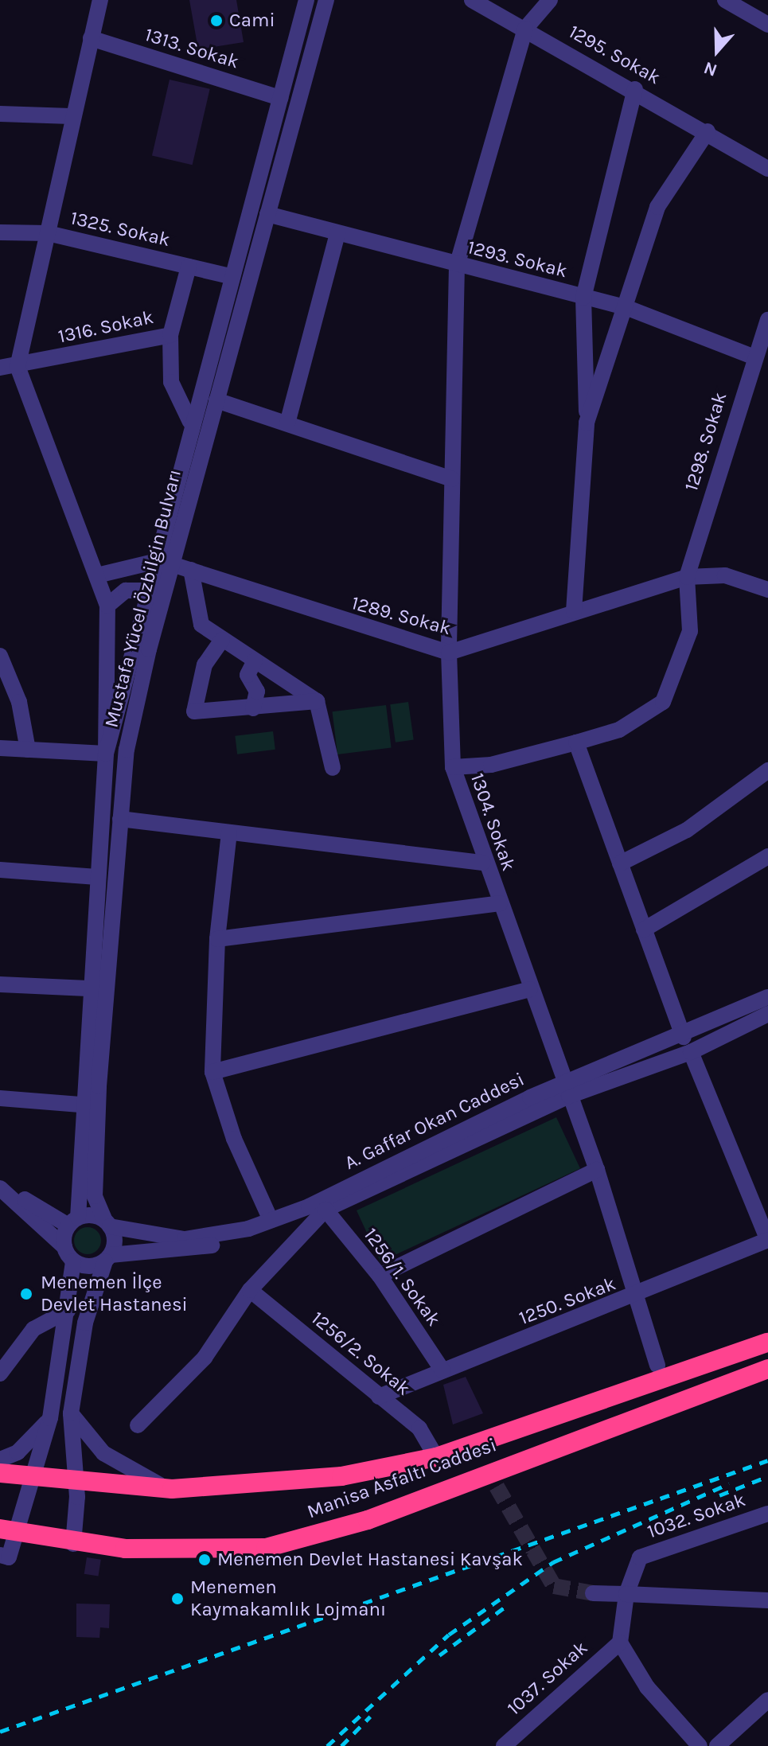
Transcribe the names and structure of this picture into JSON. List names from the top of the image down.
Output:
{
  "streets": {
    "highway": ["Manisa Asfaltı Caddesi"],
    "street": [
      "1313. Sokak",
      "1295. Sokak",
      "1325. Sokak",
      "1293. Sokak",
      "1316. Sokak",
      "1298. Sokak",
      "Mustafa Yücel Özbilgin Bulvarı",
      "1289. Sokak",
      "1304. Sokak",
      "A. Gaffar Okan Caddesi",
      "1256/1. Sokak",
      "1250. Sokak",
      "1256/2. Sokak",
      "1032. Sokak",
      "1037. Sokak"
    ]
  },
  "crossings": [
    ["1313. Sokak", "Mustafa Yücel Özbilgin Bulvarı"],
    ["1295. Sokak", "1304. Sokak"],
    ["1325. Sokak", "1316. Sokak"],
    ["1325. Sokak", "Mustafa Yücel Özbilgin Bulvarı"],
    ["1293. Sokak", "1298. Sokak"],
    ["1293. Sokak", "Mustafa Yücel Özbilgin Bulvarı"],
    ["1293. Sokak", "1304. Sokak"],
    ["1298. Sokak", "1289. Sokak"],
    ["Mustafa Yücel Özbilgin Bulvarı", "1289. Sokak"],
    ["Mustafa Yücel Özbilgin Bulvarı", "A. Gaffar Okan Caddesi"],
    ["1289. Sokak", "1304. Sokak"],
    ["1304. Sokak", "A. Gaffar Okan Caddesi"],
    ["1304. Sokak", "1250. Sokak"],
    ["A. Gaffar Okan Caddesi", "1256/1. Sokak"],
    ["1256/1. Sokak", "1250. Sokak"],
    ["1250. Sokak", "1256/2. Sokak"],
    ["1256/2. Sokak", "Manisa Asfaltı Caddesi"]
  ],
  "places": [
    "Cami",
    "Menemen İlçe Devlet Hastanesi",
    "Menemen Devlet Hastanesi Kavşak",
    "Menemen Kaymakamlık Lojmanı"
  ],
  "north": "bottom"
}
